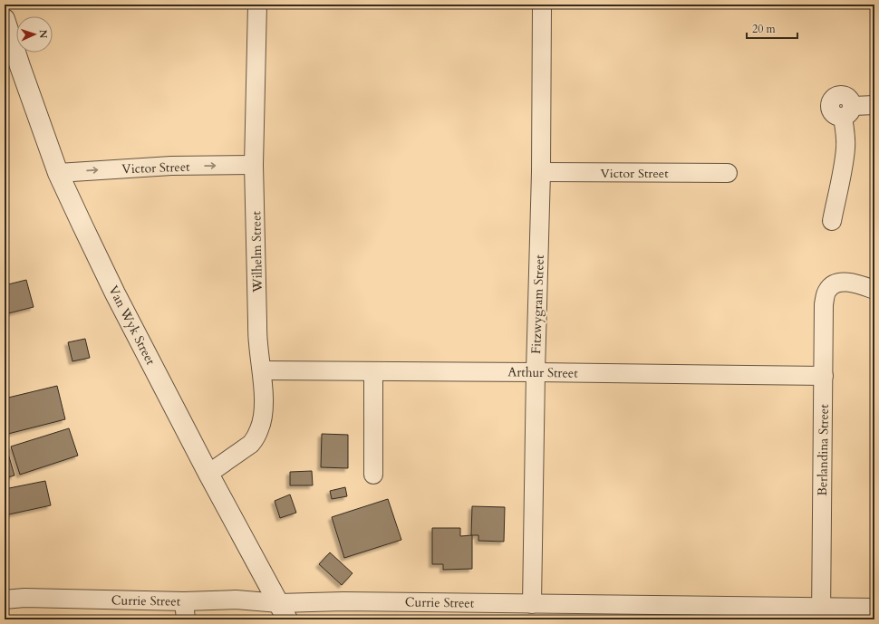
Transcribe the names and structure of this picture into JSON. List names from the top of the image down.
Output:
{
  "streets": {
    "street": [
      "Victor Street",
      "Wilhelm Street",
      "Fitzwygram Street",
      "Van Wyk Street",
      "Arthur Street",
      "Berlandina Street",
      "Currie Street"
    ]
  },
  "crossings": [
    ["Victor Street", "Wilhelm Street"],
    ["Victor Street", "Fitzwygram Street"],
    ["Victor Street", "Van Wyk Street"],
    ["Wilhelm Street", "Van Wyk Street"],
    ["Wilhelm Street", "Arthur Street"],
    ["Fitzwygram Street", "Arthur Street"],
    ["Fitzwygram Street", "Currie Street"],
    ["Van Wyk Street", "Currie Street"],
    ["Arthur Street", "Berlandina Street"],
    ["Berlandina Street", "Currie Street"]
  ],
  "one_way": ["Victor Street"],
  "scale_bar": "20 m",
  "north": "right"
}
